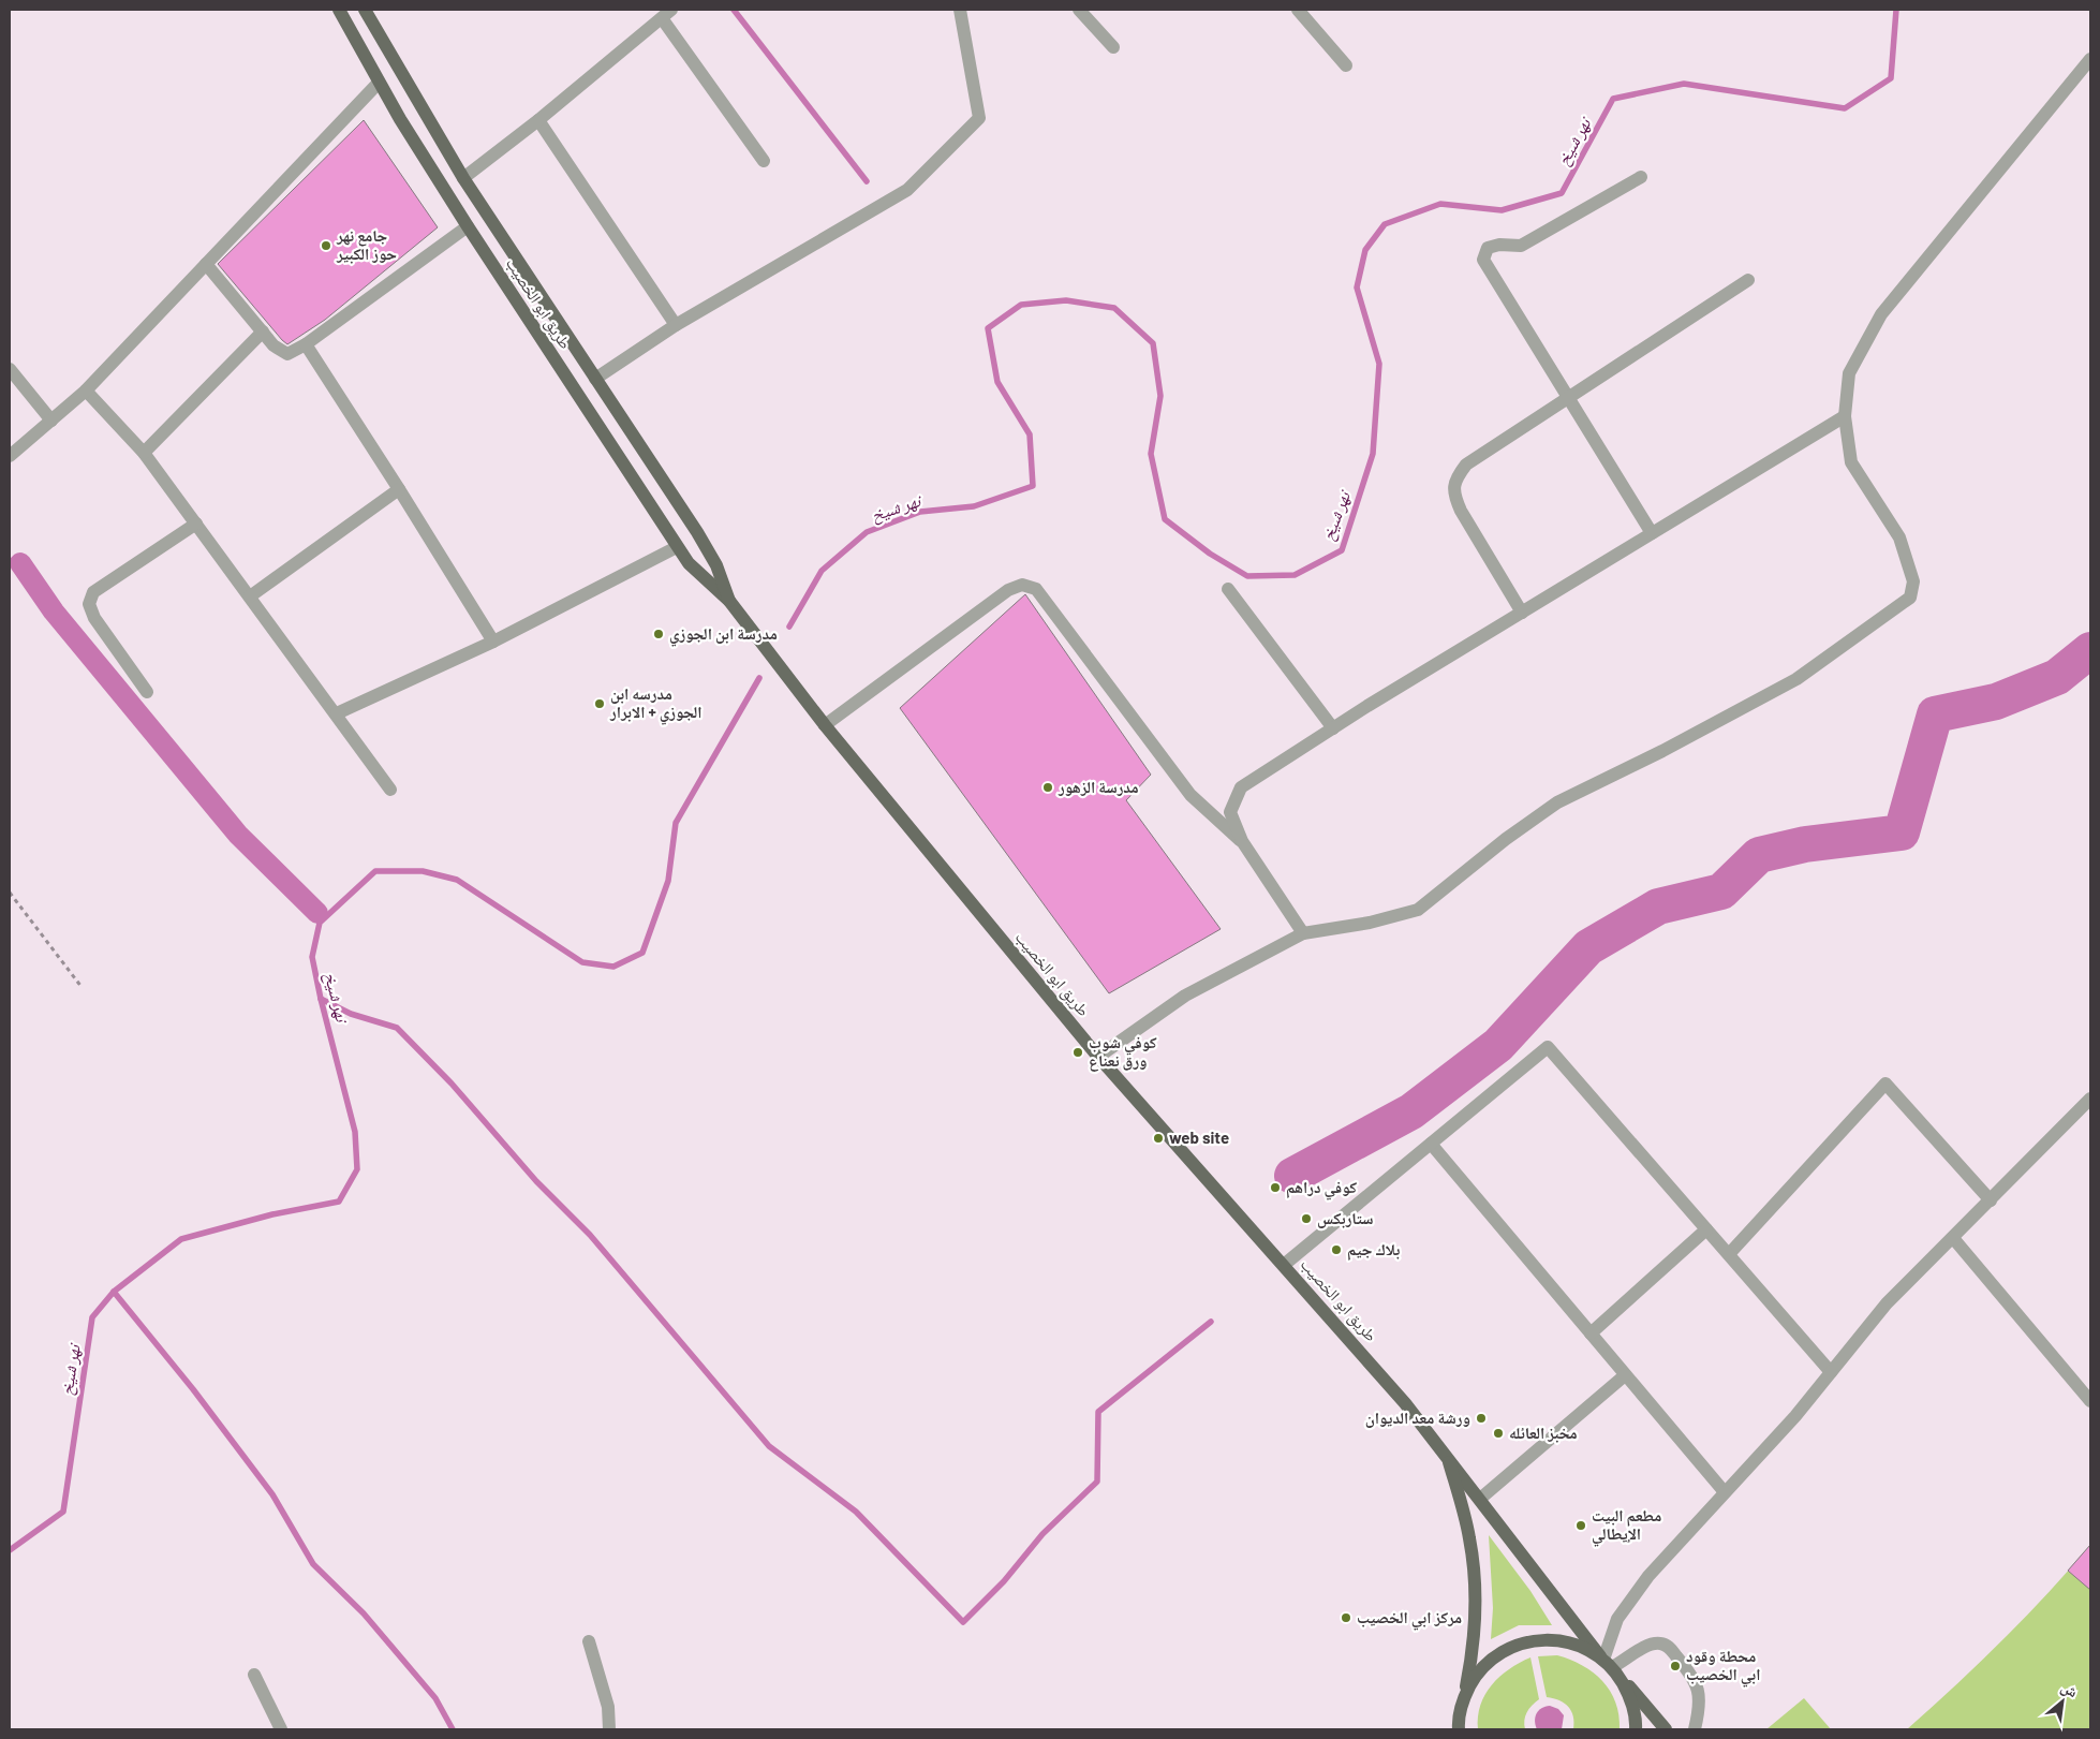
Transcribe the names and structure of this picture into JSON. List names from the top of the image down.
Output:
{
  "streets": {
    "main road": ["طريق ابو الخصيب"]
  },
  "water": ["نهر شيخ"],
  "places": [
    "جامع نهر حوز الكبير",
    "مدرسة ابن الجوزي",
    "مدرسه ابن الجوزي + الابرار",
    "مدرسة الزهور",
    "كوفي شوب ورق نعناع",
    "web site",
    "كوفي دراهم",
    "ستاربكس",
    "بلاك جيم",
    "ورشة معد الديوان",
    "مخبز العائله",
    "مطعم البيت الإيطالي",
    "مركز ابي الخصيب",
    "محطة وقود ابي الخصيب"
  ],
  "north": "top right"
}
